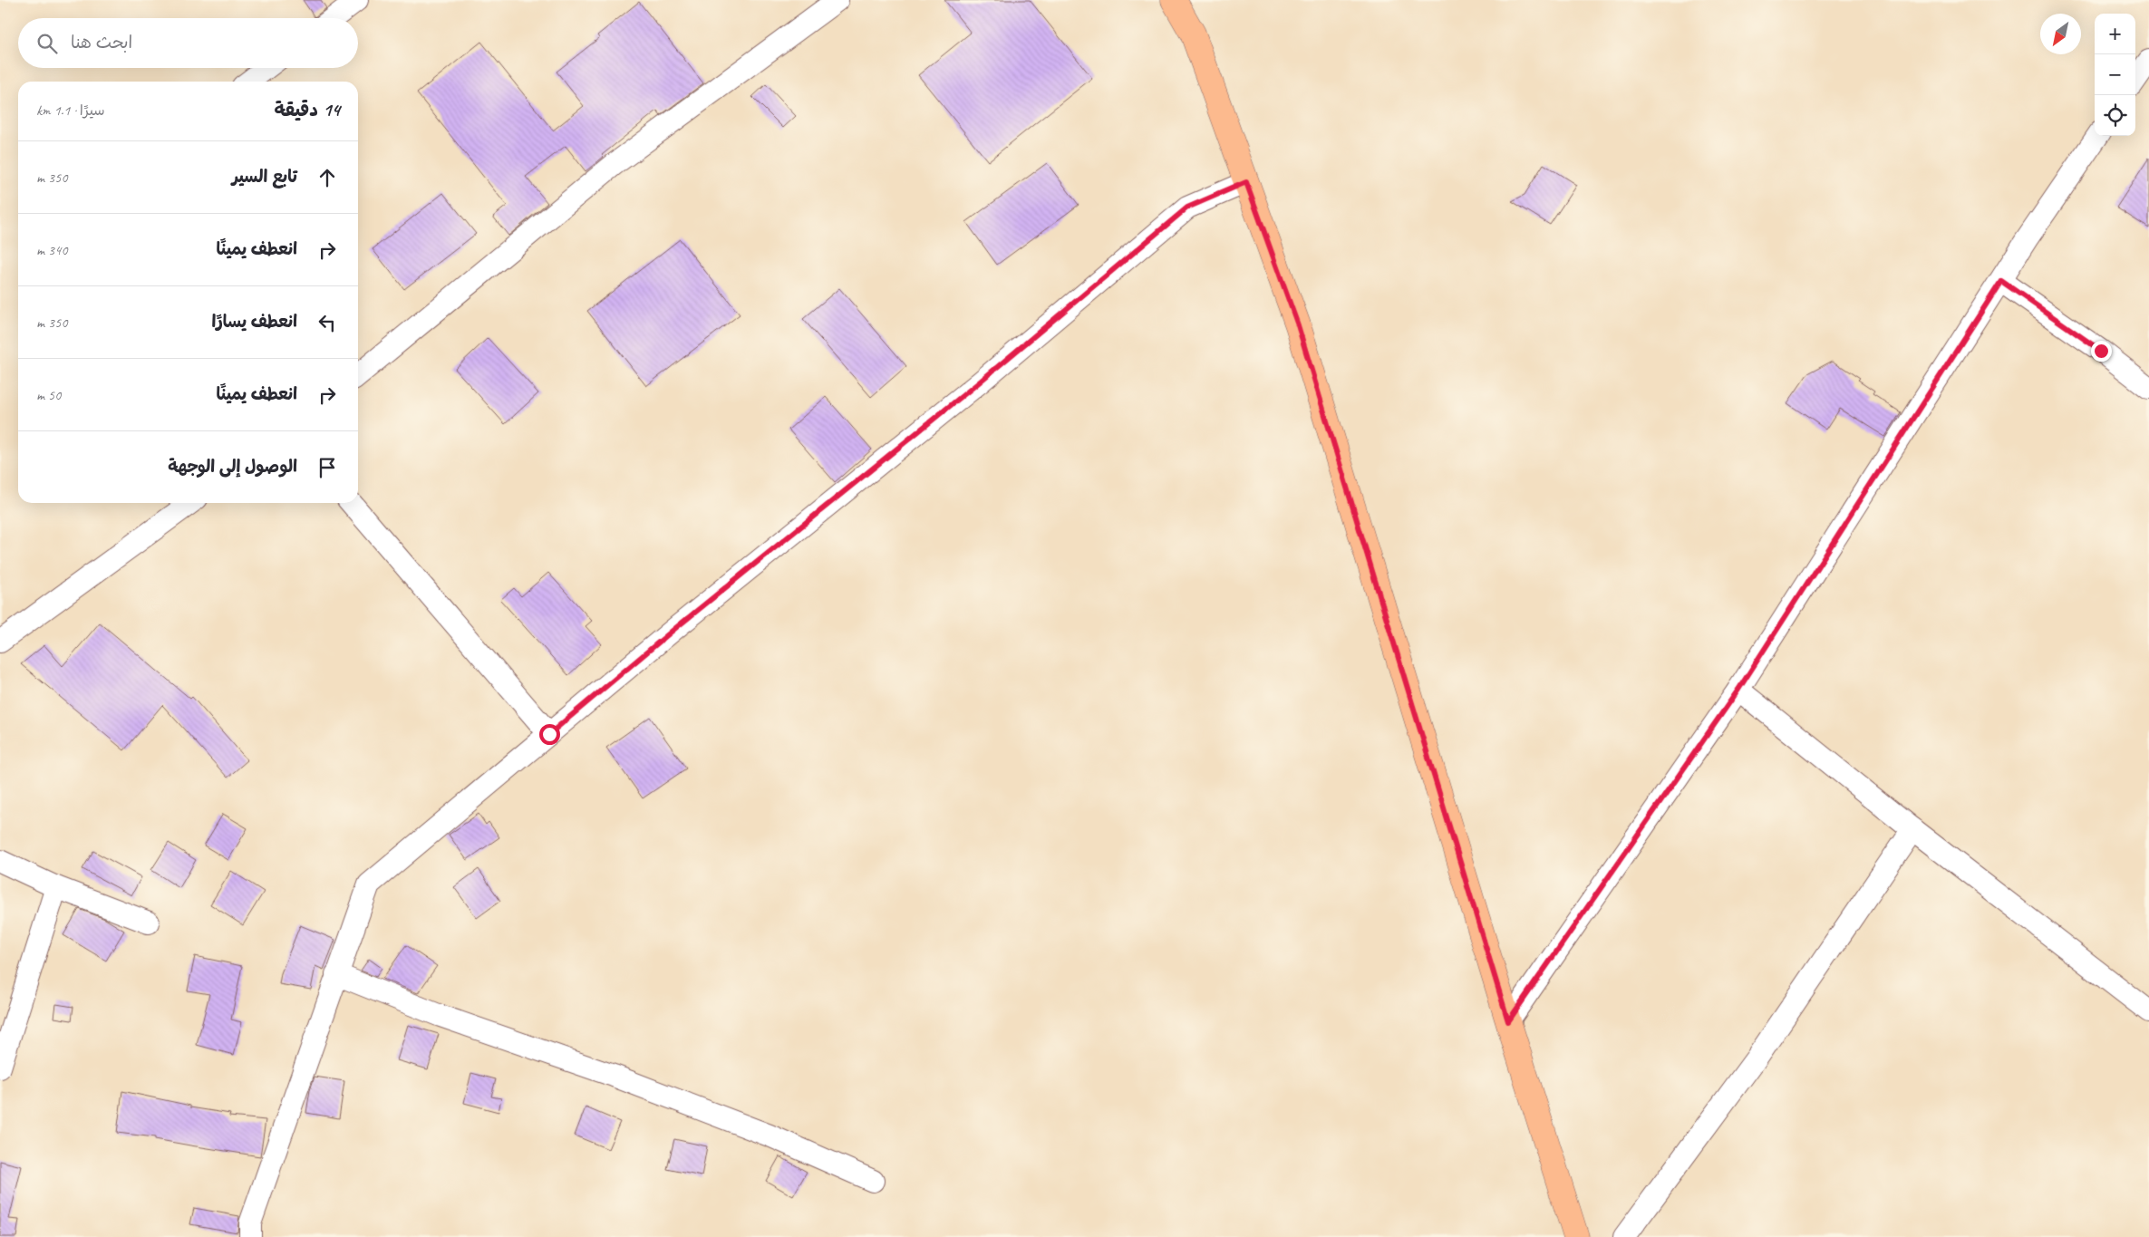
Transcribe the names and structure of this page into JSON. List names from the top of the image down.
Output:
{
  "north": "bottom left",
  "page": {
    "map_buttons": ["+", "−"],
    "search": "ابحث هنا",
    "heading": ["14 دقيقة", "سيرًا · 1.1 km"],
    "list": [
      ["تابع السير", "350 m"],
      ["انعطف يمينًا", "340 m"],
      ["انعطف يسارًا", "350 m"],
      ["انعطف يمينًا", "50 m"],
      "الوصول إلى الوجهة"
    ]
  }
}
